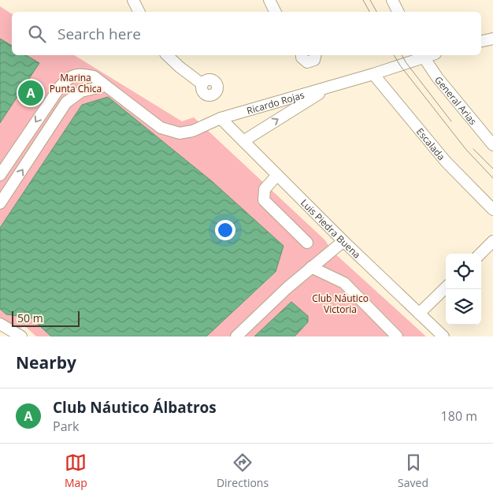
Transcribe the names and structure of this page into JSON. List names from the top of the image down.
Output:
{
  "streets": {
    "street": [
      "General Arias",
      "Ricardo Rojas",
      "Escalada",
      "Luis Piedra Buena"
    ]
  },
  "crossings": [
    ["Ricardo Rojas", "Escalada"],
    ["Ricardo Rojas", "Luis Piedra Buena"]
  ],
  "parks": ["Marina Punta Chica", "Club Náutico Victoria"],
  "scale_bar": "50 m",
  "page": {
    "search": "Search here",
    "pins": "A",
    "scale": "50 m",
    "heading": "Nearby",
    "list": [
      {
        "mark": "A",
        "name": "Club Náutico Álbatros",
        "note": "Park",
        "value": "180 m"
      }
    ],
    "nav": ["Map", "Directions", "Saved"]
  }
}
